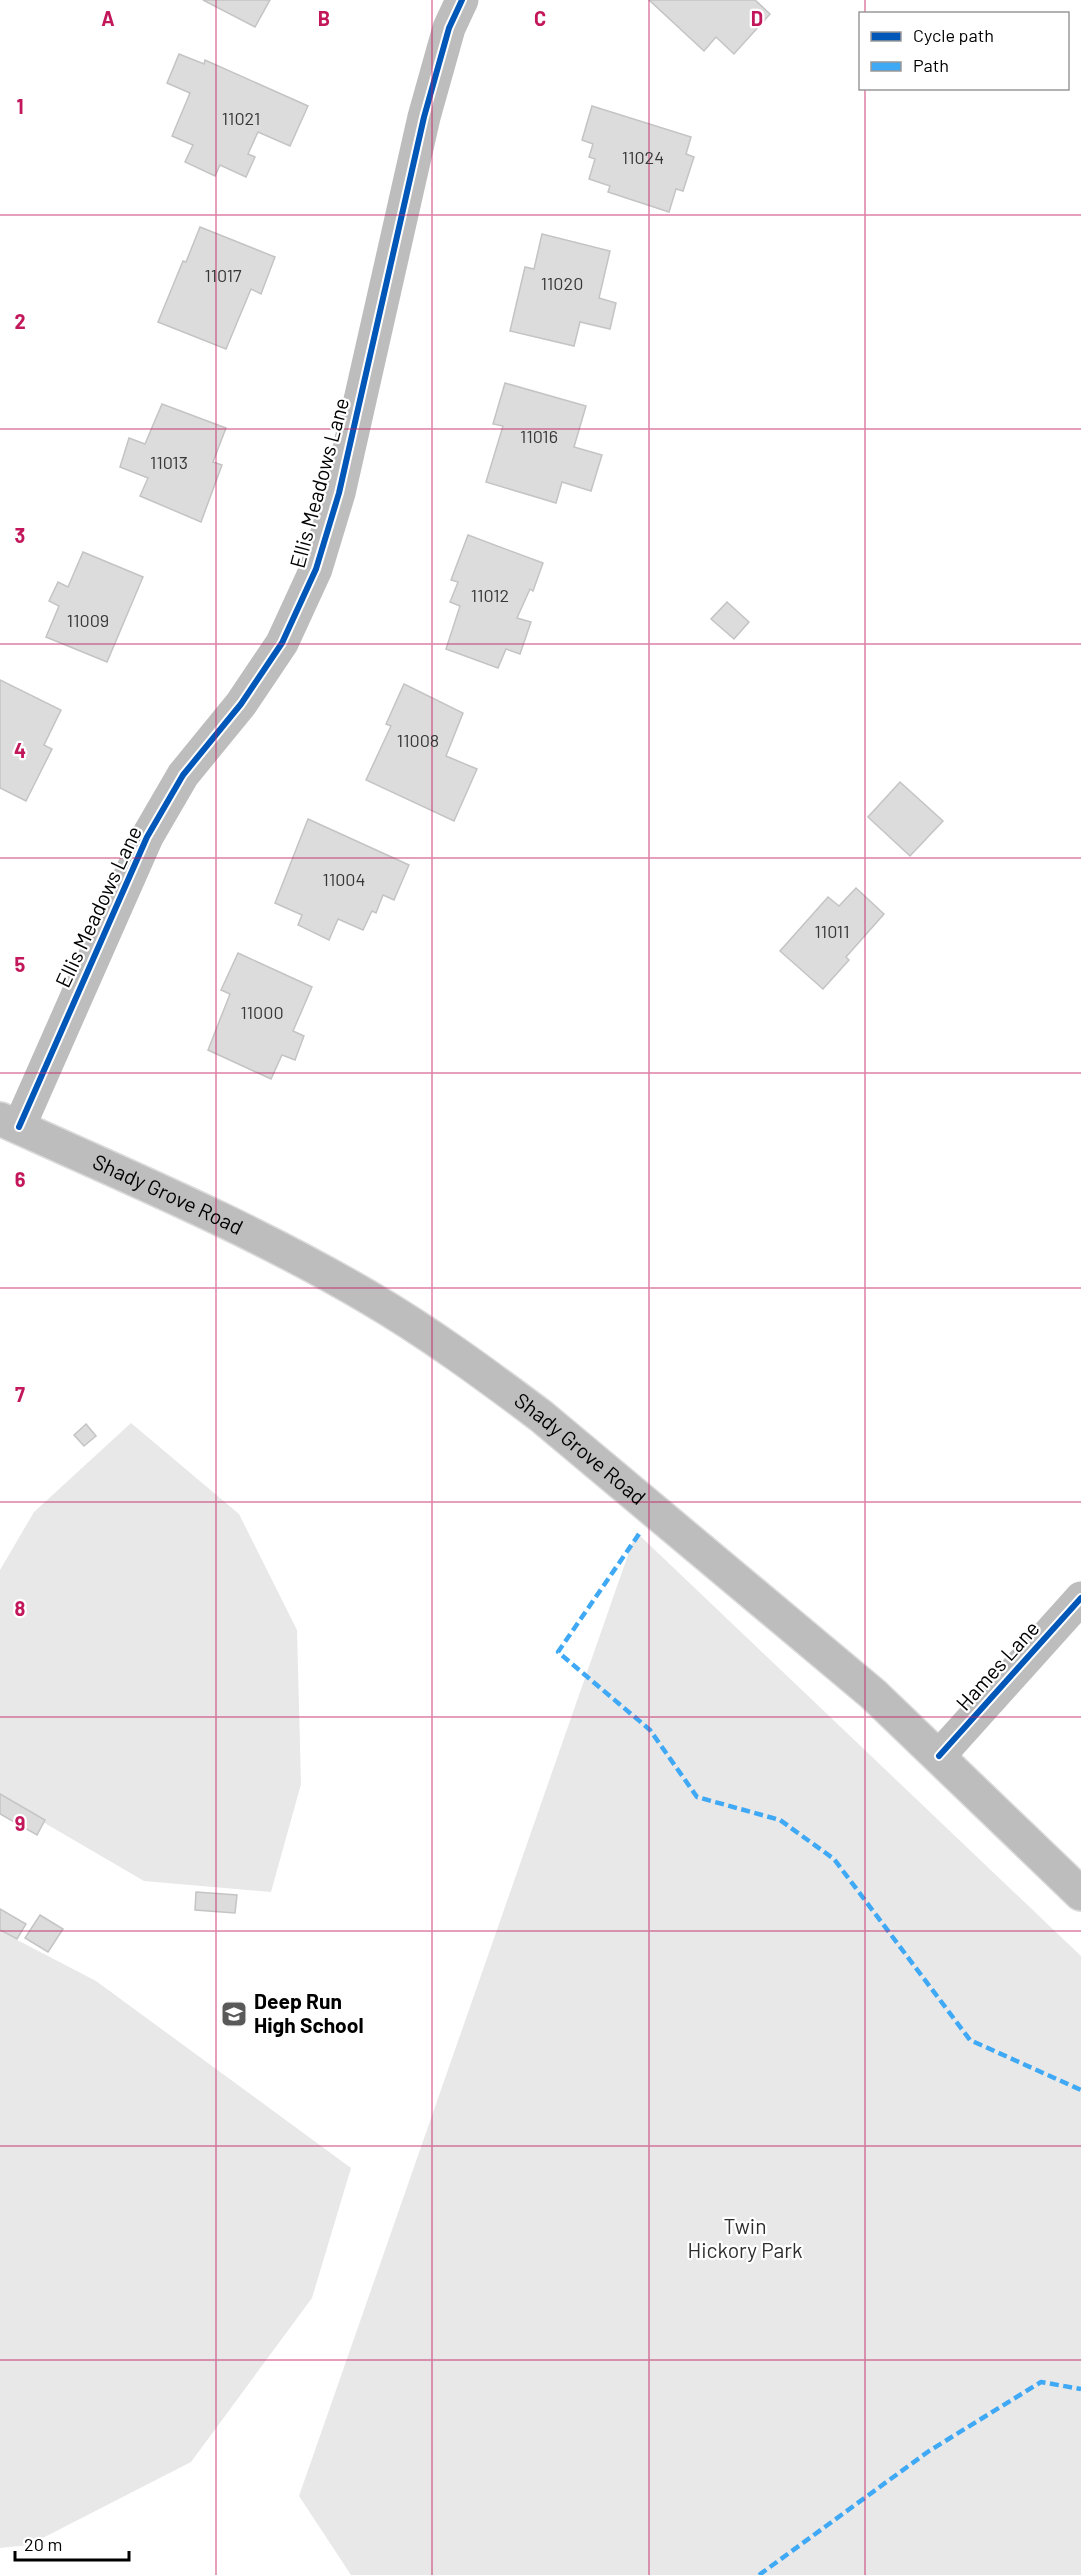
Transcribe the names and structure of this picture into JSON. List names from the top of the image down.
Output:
{
  "streets": {
    "street": ["Ellis Meadows Lane", "Shady Grove Road", "Hames Lane"]
  },
  "crossings": [
    ["Ellis Meadows Lane", "Shady Grove Road"],
    ["Shady Grove Road", "Hames Lane"]
  ],
  "parks": ["Twin Hickory Park"],
  "places": {
    "school or university": ["Deep Run High School"]
  },
  "house_numbers": [
    "11021",
    "11024",
    "11017",
    "11020",
    "11016",
    "11013",
    "11012",
    "11009",
    "11008",
    "11004",
    "11011",
    "11000"
  ],
  "legend": ["Cycle path", "Path"],
  "scale_bar": "20 m",
  "grid": {
    "columns": [
      "A",
      "B",
      "C",
      "D"
    ],
    "rows": [
      "1",
      "2",
      "3",
      "4",
      "5",
      "6",
      "7",
      "8",
      "9"
    ]
  }
}
